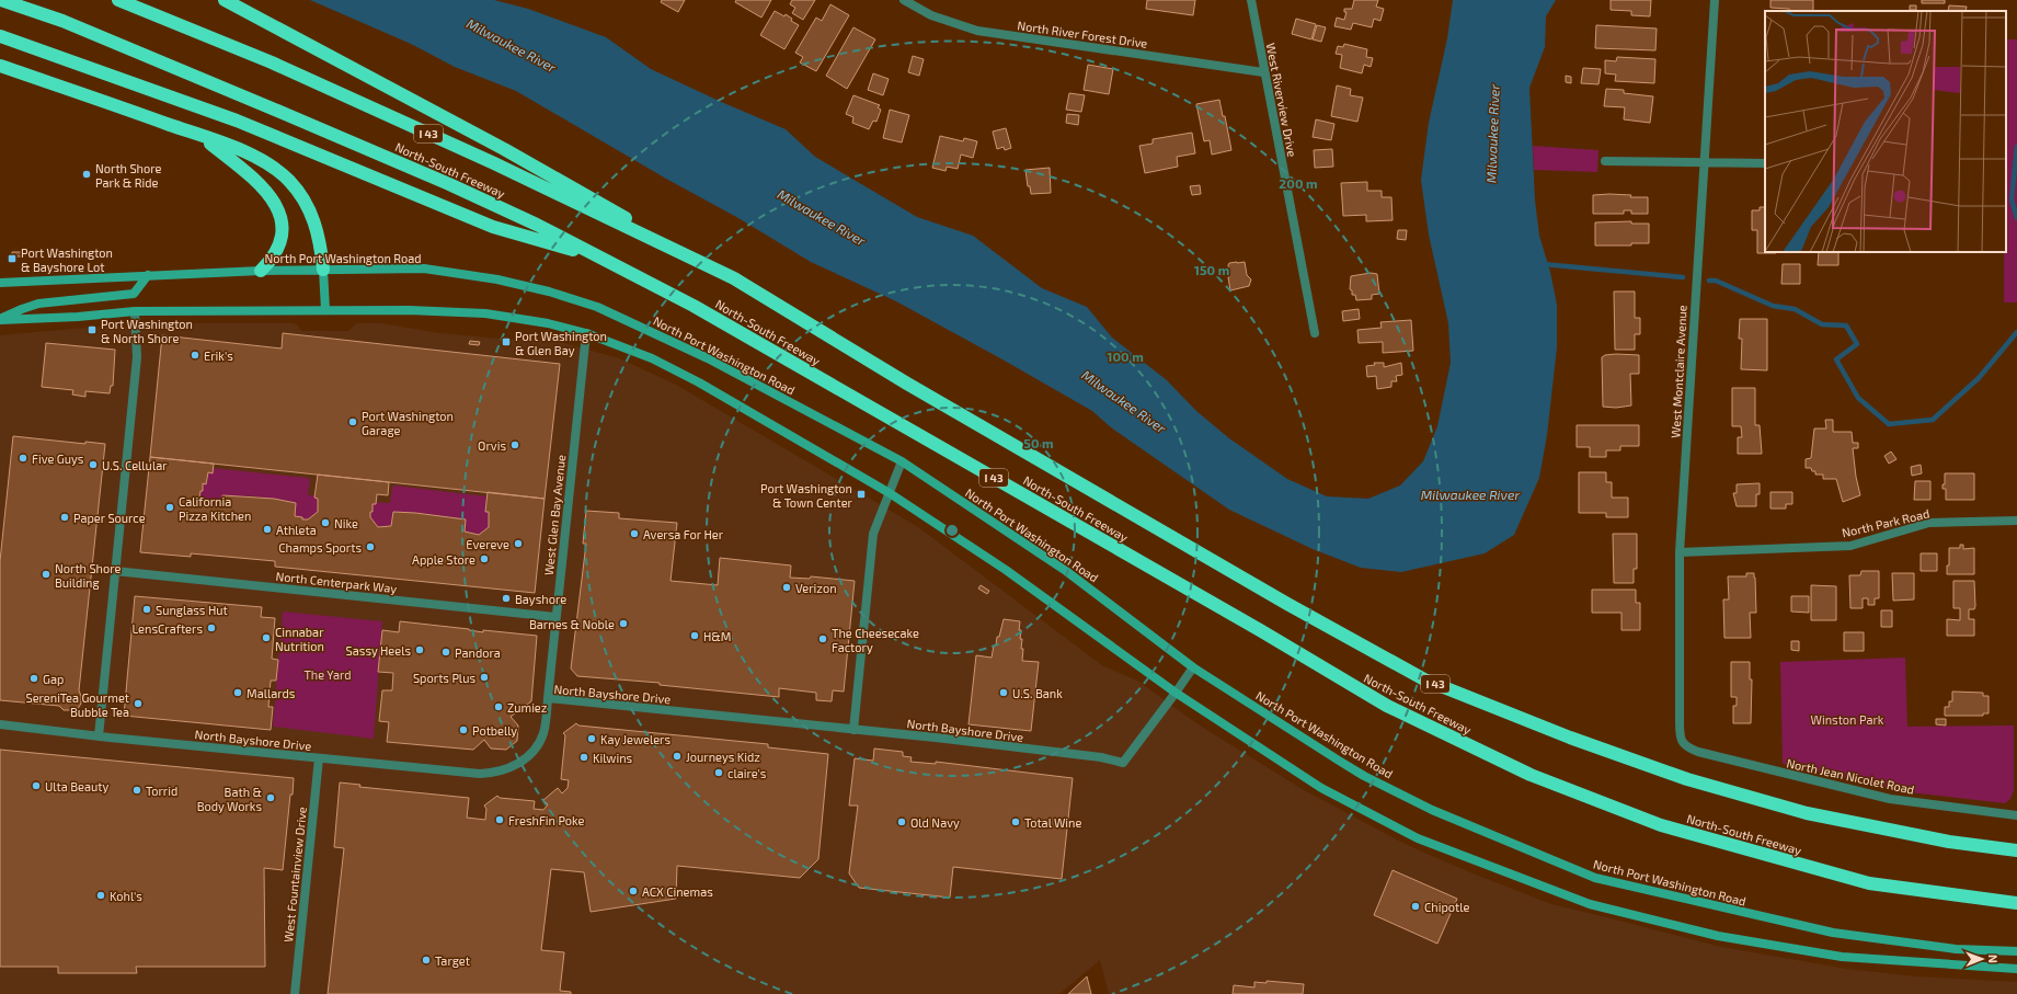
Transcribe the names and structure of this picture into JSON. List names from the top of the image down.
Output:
{
  "streets": {
    "highway": ["I 43", "North-South Freeway"],
    "main road": ["North Port Washington Road"],
    "street": [
      "North River Forest Drive",
      "West Riverview Drive",
      "West Montclaire Avenue",
      "West Glen Bay Avenue",
      "North Park Road",
      "North Centerpark Way",
      "North Bayshore Drive",
      "North Jean Nicolet Road",
      "West Fountainview Drive"
    ]
  },
  "crossings": [
    ["North River Forest Drive", "West Riverview Drive"],
    ["North Port Washington Road", "North Bayshore Drive"],
    ["West Montclaire Avenue", "North Park Road"],
    ["West Montclaire Avenue", "North Jean Nicolet Road"],
    ["West Glen Bay Avenue", "North Centerpark Way"],
    ["West Glen Bay Avenue", "North Bayshore Drive"],
    ["North Bayshore Drive", "West Fountainview Drive"]
  ],
  "water": ["Milwaukee River"],
  "parks": ["The Yard", "Winston Park"],
  "places": {
    "other": [
      "North Shore Park & Ride",
      "Erik's",
      "Port Washington Garage",
      "Orvis",
      "Five Guys",
      "U.S. Cellular",
      "California Pizza Kitchen",
      "Paper Source",
      "Nike",
      "Athleta",
      "Aversa For Her",
      "Evereve",
      "Champs Sports",
      "Apple Store",
      "North Shore Building",
      "Verizon",
      "Bayshore",
      "Sunglass Hut",
      "Barnes & Noble",
      "LensCrafters",
      "H&M",
      "Cinnabar Nutrition",
      "The Cheesecake Factory",
      "Sassy Heels",
      "Pandora",
      "Sports Plus",
      "Gap",
      "Mallards",
      "U.S. Bank",
      "SereniTea Gourmet Bubble Tea",
      "Zumiez",
      "Potbelly",
      "Kay Jewelers",
      "Journeys Kidz",
      "Kilwins",
      "claire's",
      "Ulta Beauty",
      "Torrid",
      "Bath & Body Works",
      "FreshFin Poke",
      "Old Navy",
      "Total Wine",
      "ACX Cinemas",
      "Kohl's",
      "Chipotle",
      "Target"
    ],
    "transit": [
      "Port Washington & Bayshore Lot",
      "Port Washington & North Shore",
      "Port Washington & Glen Bay",
      "Port Washington & Town Center"
    ]
  },
  "north": "right",
  "rings": [
    "200 m",
    "150 m",
    "100 m",
    "50 m"
  ]
}
